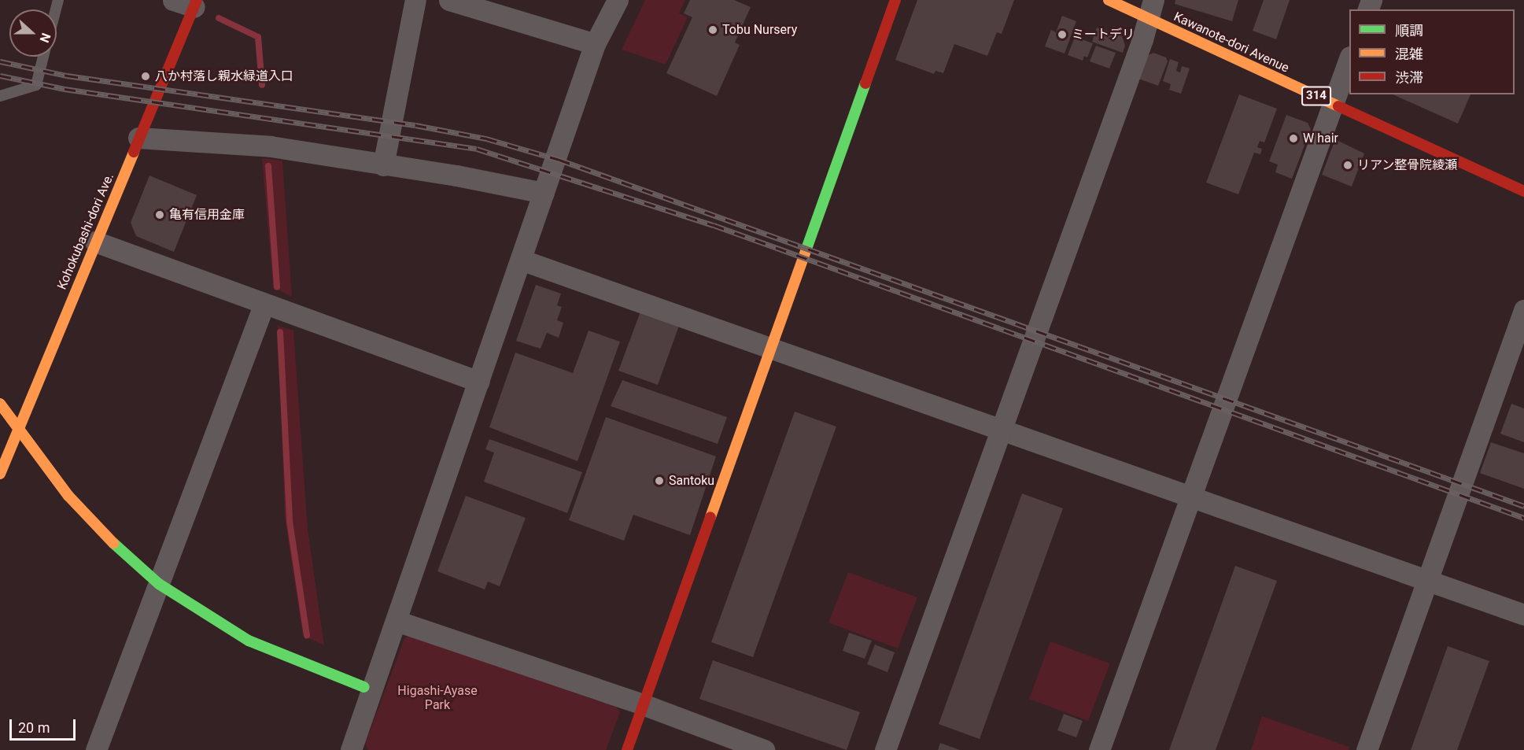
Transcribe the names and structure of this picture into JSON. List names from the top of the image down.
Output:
{
  "streets": {
    "street": ["Kawanote-dori Avenue", "314", "Kohokubashi-dori Ave."]
  },
  "parks": ["Higashi-Ayase Park"],
  "places": [
    "Tobu Nursery",
    "ミートデリ",
    "八か村落し親水緑道入口",
    "W hair",
    "リアン整骨院綾瀬",
    "亀有信用金庫",
    "Santoku"
  ],
  "legend": ["順調", "混雑", "渋滞"],
  "scale_bar": "20 m",
  "north": "right"
}
